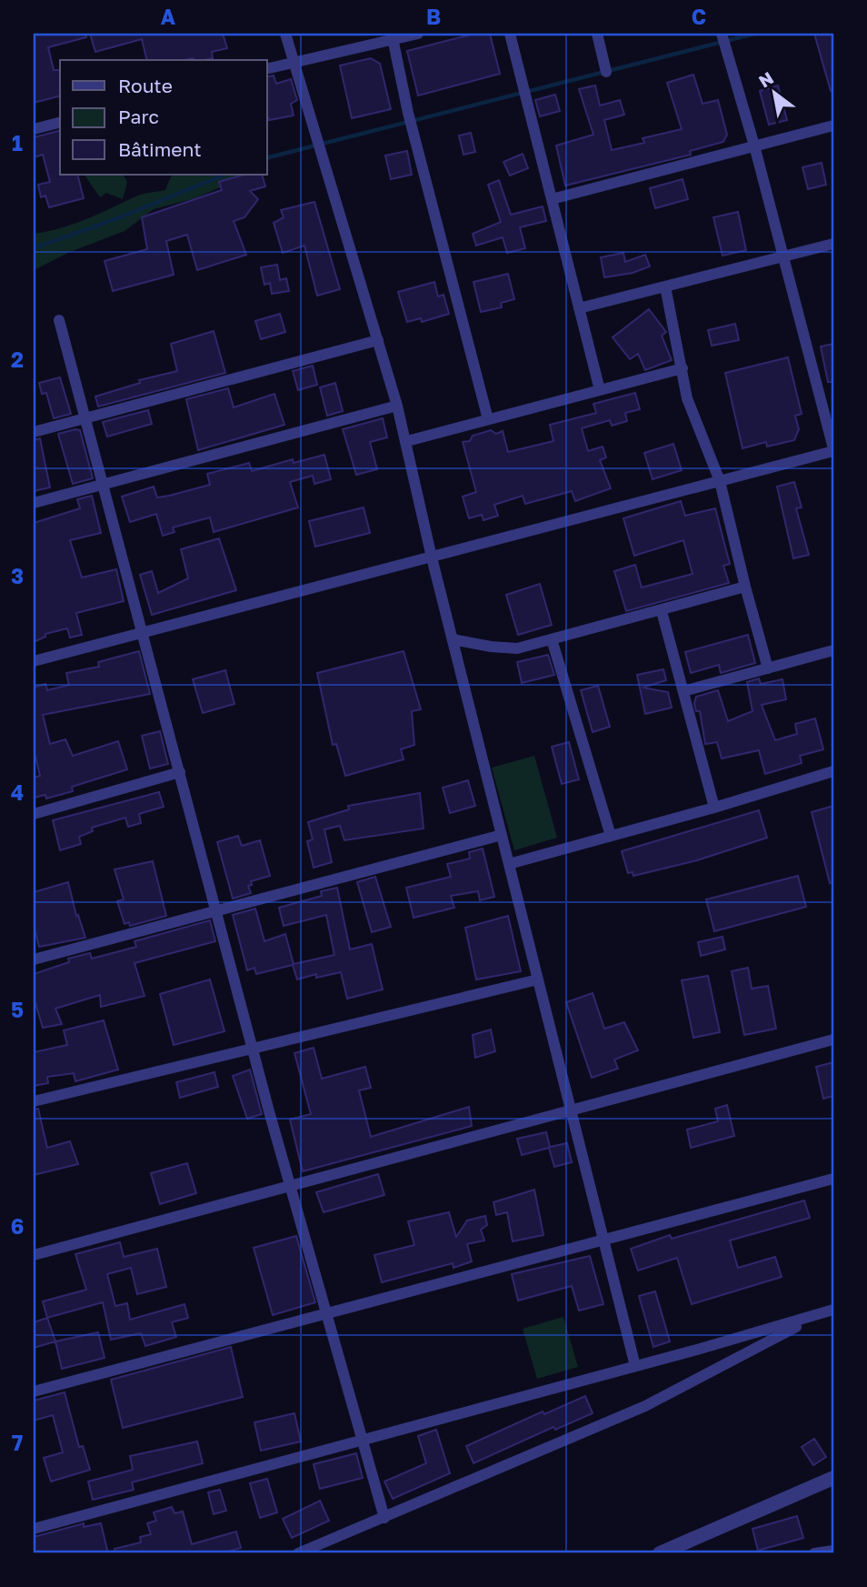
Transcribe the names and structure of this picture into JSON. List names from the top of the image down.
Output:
{
  "legend": ["Route", "Parc", "Bâtiment"],
  "north": "top left",
  "grid": {
    "columns": ["A", "B", "C"],
    "rows": [
      "1",
      "2",
      "3",
      "4",
      "5",
      "6",
      "7"
    ]
  }
}
